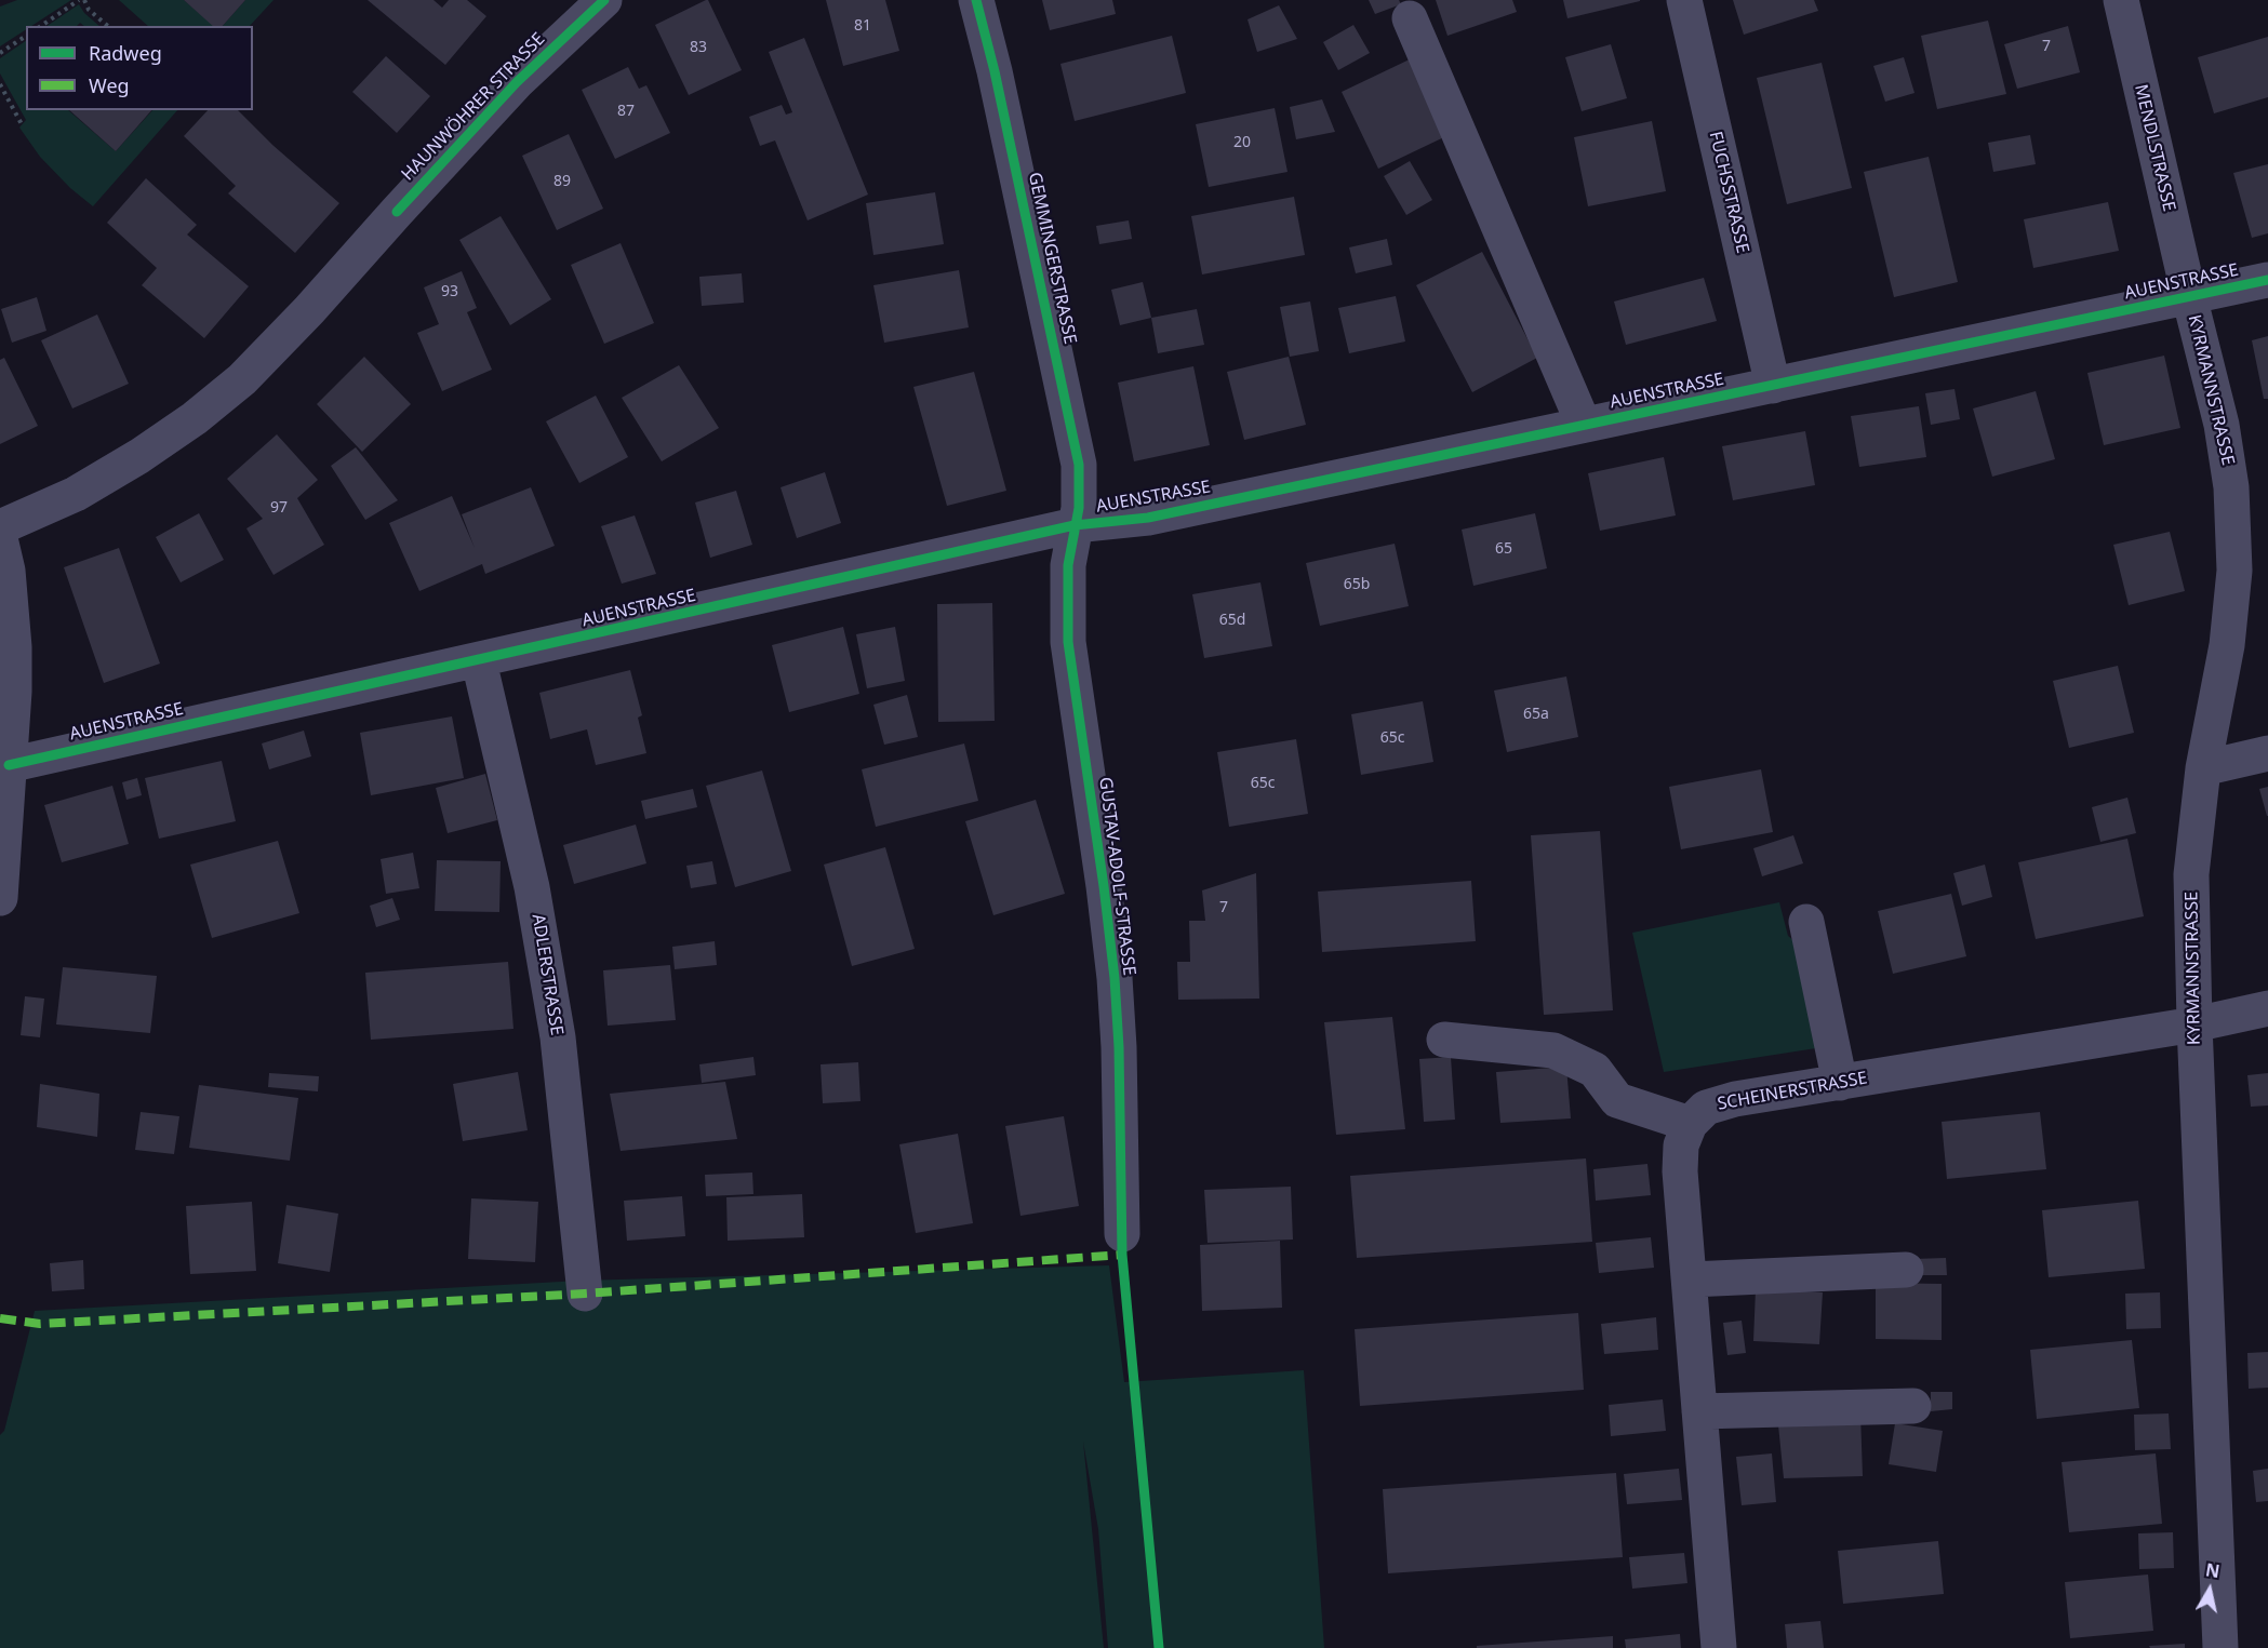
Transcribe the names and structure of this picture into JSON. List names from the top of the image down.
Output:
{
  "streets": {
    "street": [
      "HAUNWÖHRER STRASSE",
      "MENDLSTRASSE",
      "FUCHSSTRASSE",
      "GEMMINGERSTRASSE",
      "AUENSTRASSE",
      "KYRMANNSTRASSE",
      "GUSTAV-ADOLF-STRASSE",
      "ADLERSTRASSE",
      "SCHEINERSTRASSE"
    ]
  },
  "crossings": [
    ["MENDLSTRASSE", "AUENSTRASSE"],
    ["MENDLSTRASSE", "KYRMANNSTRASSE"],
    ["FUCHSSTRASSE", "AUENSTRASSE"],
    ["GEMMINGERSTRASSE", "AUENSTRASSE"],
    ["GEMMINGERSTRASSE", "GUSTAV-ADOLF-STRASSE"],
    ["AUENSTRASSE", "KYRMANNSTRASSE"],
    ["AUENSTRASSE", "GUSTAV-ADOLF-STRASSE"],
    ["AUENSTRASSE", "ADLERSTRASSE"],
    ["KYRMANNSTRASSE", "SCHEINERSTRASSE"]
  ],
  "house_numbers": [
    "81",
    "7",
    "83",
    "87",
    "20",
    "89",
    "93",
    "97",
    "65",
    "65b",
    "65d",
    "65a",
    "65c",
    "65c",
    "7"
  ],
  "legend": ["Radweg", "Weg"],
  "north": "top"
}
